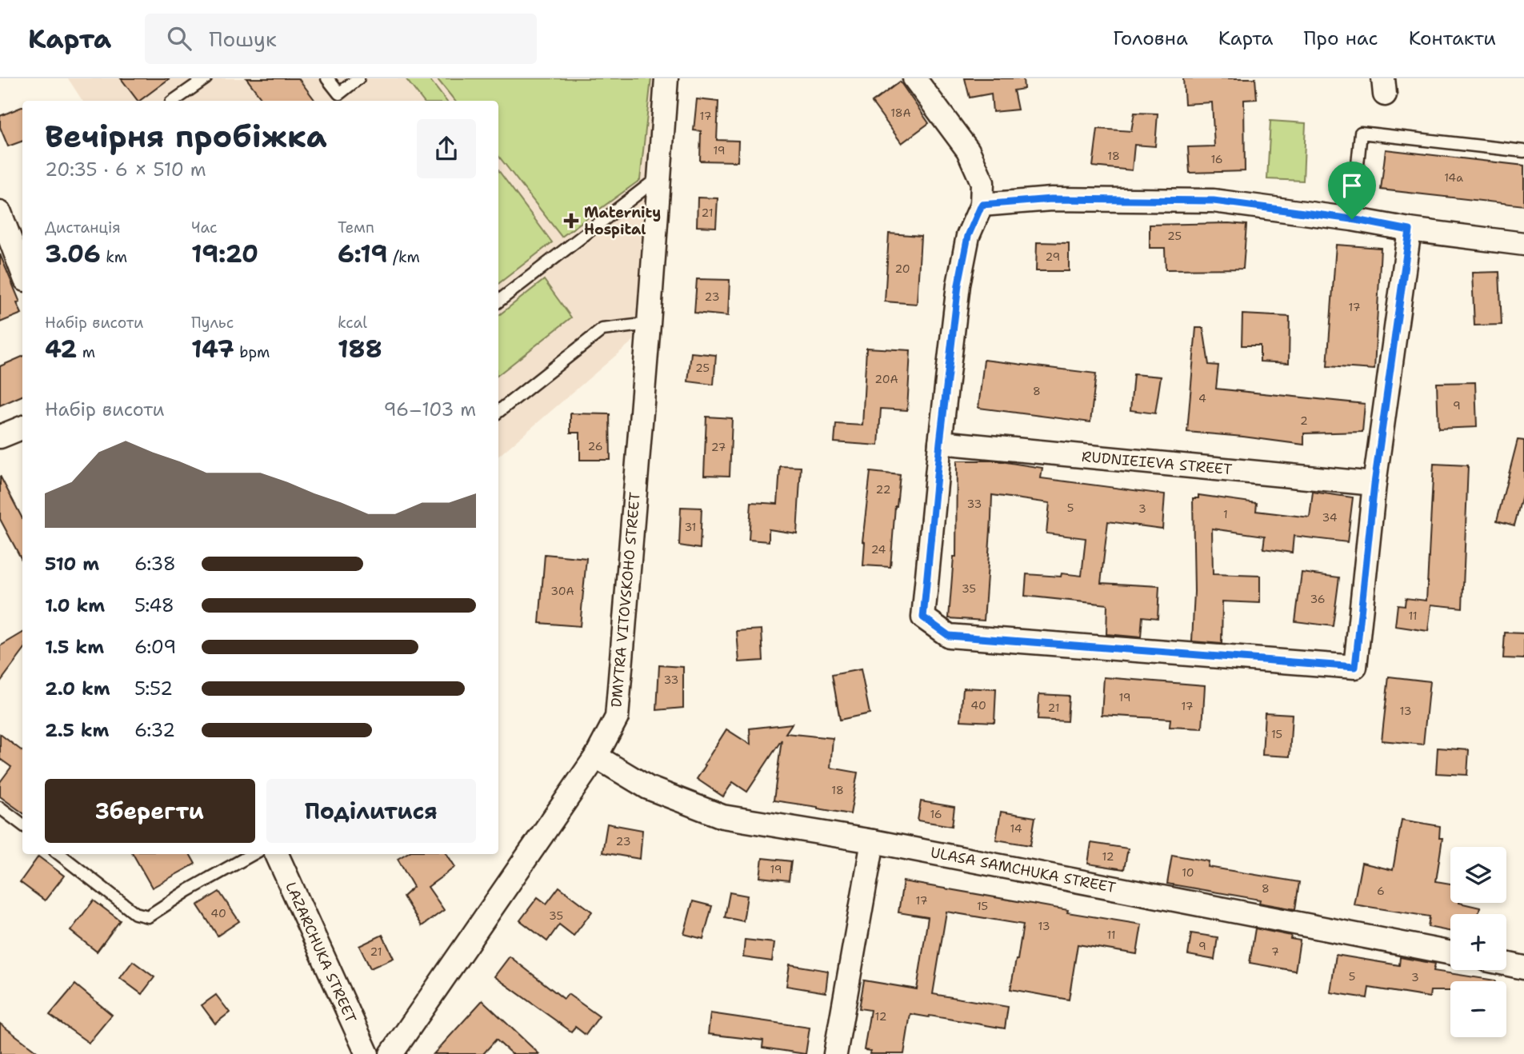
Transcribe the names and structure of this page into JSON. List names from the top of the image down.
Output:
{
  "streets": {
    "street": [
      "RUDNIEIEVA STREET",
      "DMYTRA VITOVSKOHO STREET",
      "ULASA SAMCHUKA STREET",
      "LAZARCHUKA STREET"
    ]
  },
  "crossings": [
    ["DMYTRA VITOVSKOHO STREET", "ULASA SAMCHUKA STREET"]
  ],
  "places": {
    "health": ["Maternity Hospital"]
  },
  "house_numbers": [
    "18А",
    "17",
    "19",
    "18",
    "16",
    "14а",
    "21",
    "25",
    "29",
    "20",
    "23",
    "17",
    "25",
    "20А",
    "8",
    "4",
    "9",
    "2",
    "26",
    "27",
    "22",
    "33",
    "5",
    "3",
    "1",
    "34",
    "31",
    "24",
    "35",
    "30А",
    "36",
    "11",
    "33",
    "19",
    "40",
    "17",
    "21",
    "13",
    "15",
    "18",
    "16",
    "14",
    "23",
    "12",
    "19",
    "10",
    "8",
    "6",
    "17",
    "15",
    "40",
    "35",
    "13",
    "11",
    "9",
    "21",
    "7",
    "5",
    "3",
    "12"
  ],
  "page": {
    "header": "Карта",
    "search": "Пошук",
    "nav": [
      "Головна",
      "Карта",
      "Про нас",
      "Контакти"
    ],
    "heading": ["Вечірня пробіжка", "20:35 · 6 × 510 m"],
    "stats": [
      ["Дистанція", "3.06 km"],
      ["Час", "19:20"],
      ["Темп", "6:19 /km"],
      ["Набір висоти", "42 m"],
      ["Пульс", "147 bpm"],
      ["kcal", "188"]
    ],
    "chart": ["Набір висоти", "96–103 m"],
    "list": [
      {
        "name": "510 m",
        "note": "6:38"
      },
      {
        "name": "1.0 km",
        "note": "5:48"
      },
      {
        "name": "1.5 km",
        "note": "6:09"
      },
      {
        "name": "2.0 km",
        "note": "5:52"
      },
      {
        "name": "2.5 km",
        "note": "6:32"
      }
    ],
    "buttons": ["Зберегти", "Поділитися"],
    "map_buttons": ["+", "−"]
  }
}
